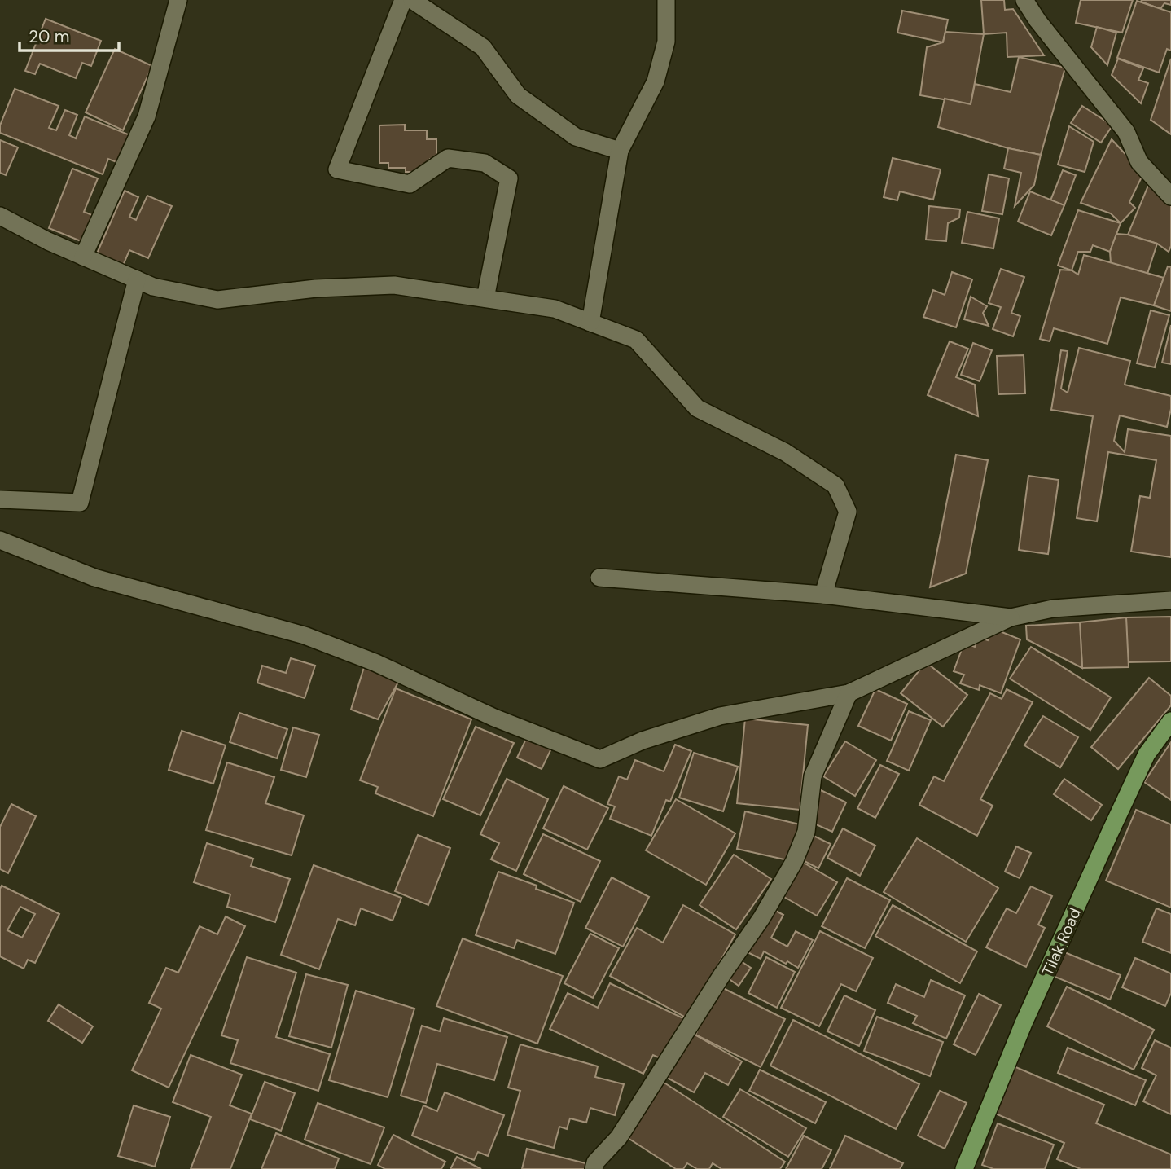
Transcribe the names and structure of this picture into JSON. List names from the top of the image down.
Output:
{
  "streets": {
    "main road": ["Tilak Road"]
  },
  "scale_bar": "20 m"
}
